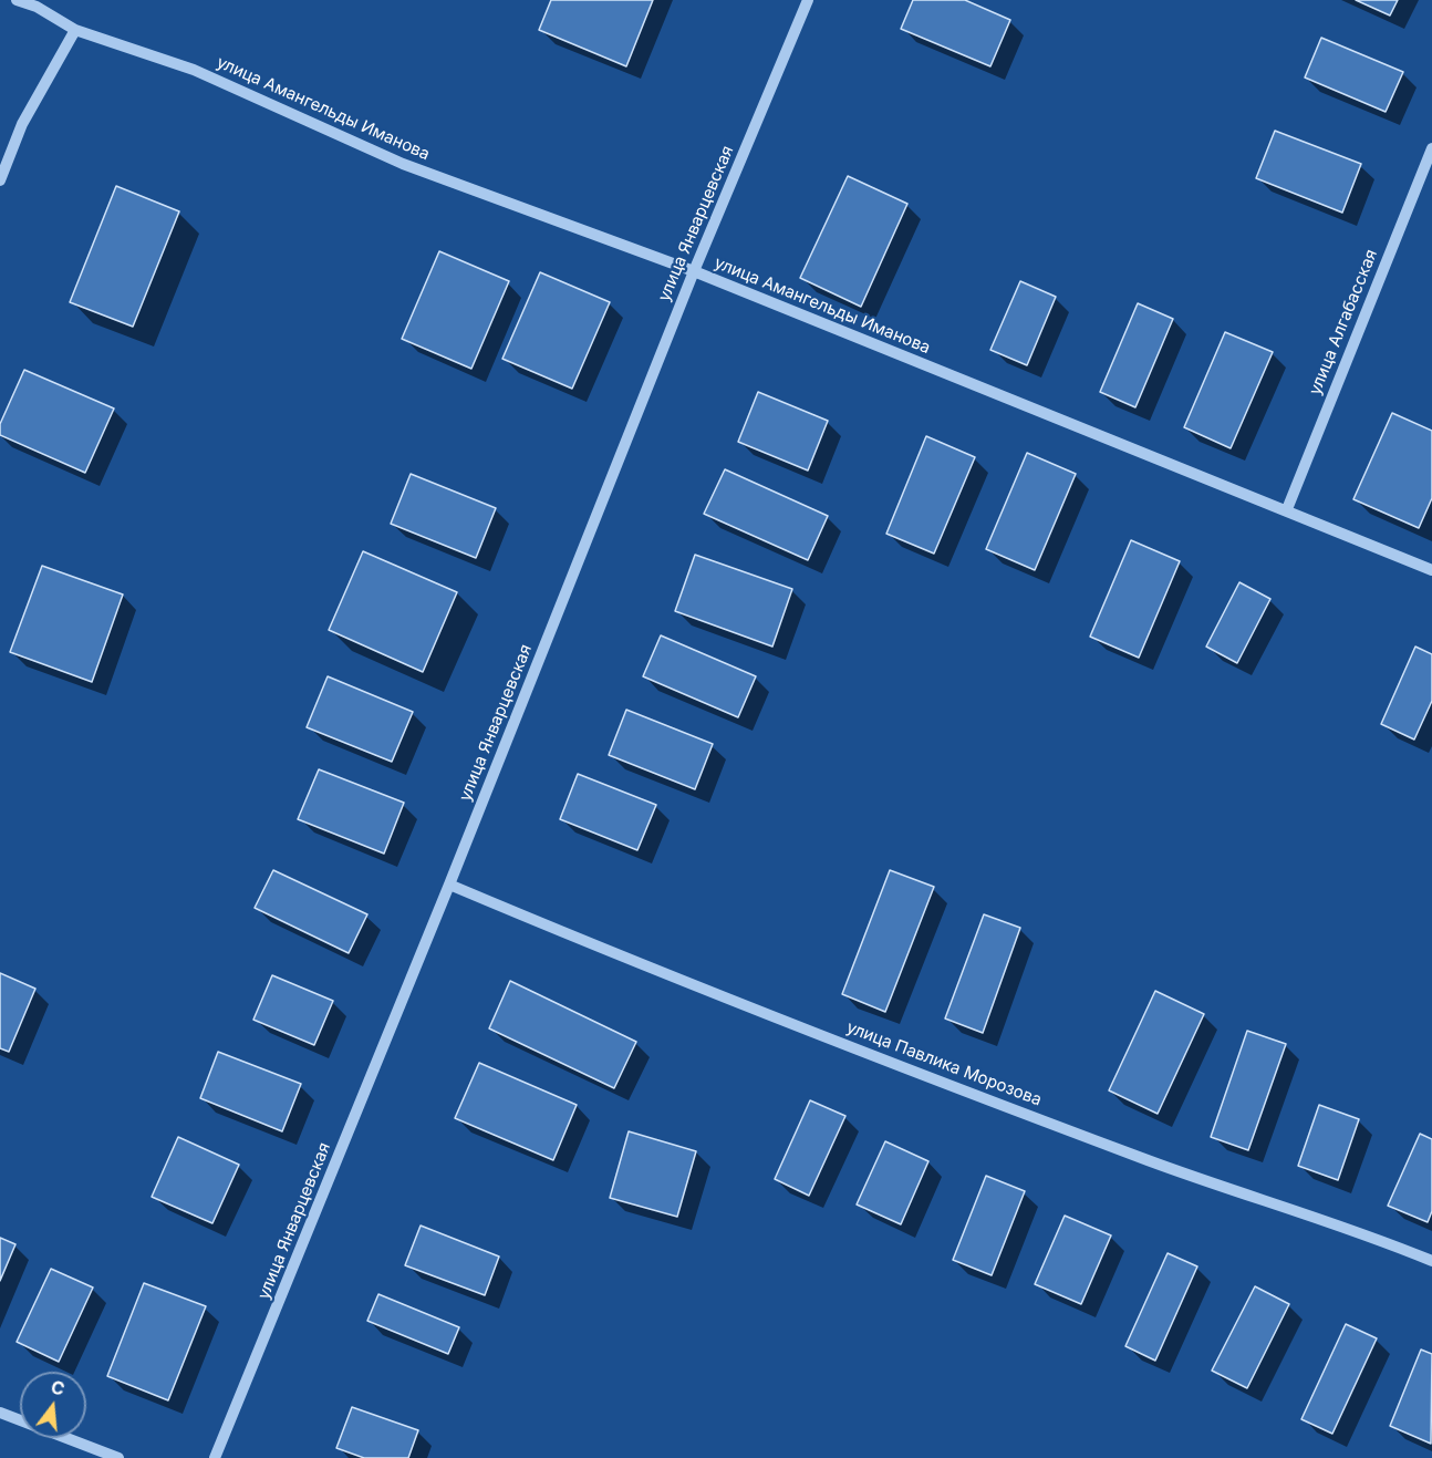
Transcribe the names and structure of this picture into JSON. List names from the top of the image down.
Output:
{
  "streets": {
    "street": [
      "улица Амангельды Иманова",
      "улица Январцевская",
      "улица Алгабасская",
      "улица Павлика Морозова"
    ]
  },
  "crossings": [
    ["улица Амангельды Иманова", "улица Январцевская"],
    ["улица Амангельды Иманова", "улица Алгабасская"],
    ["улица Январцевская", "улица Павлика Морозова"]
  ],
  "north": "top"
}
